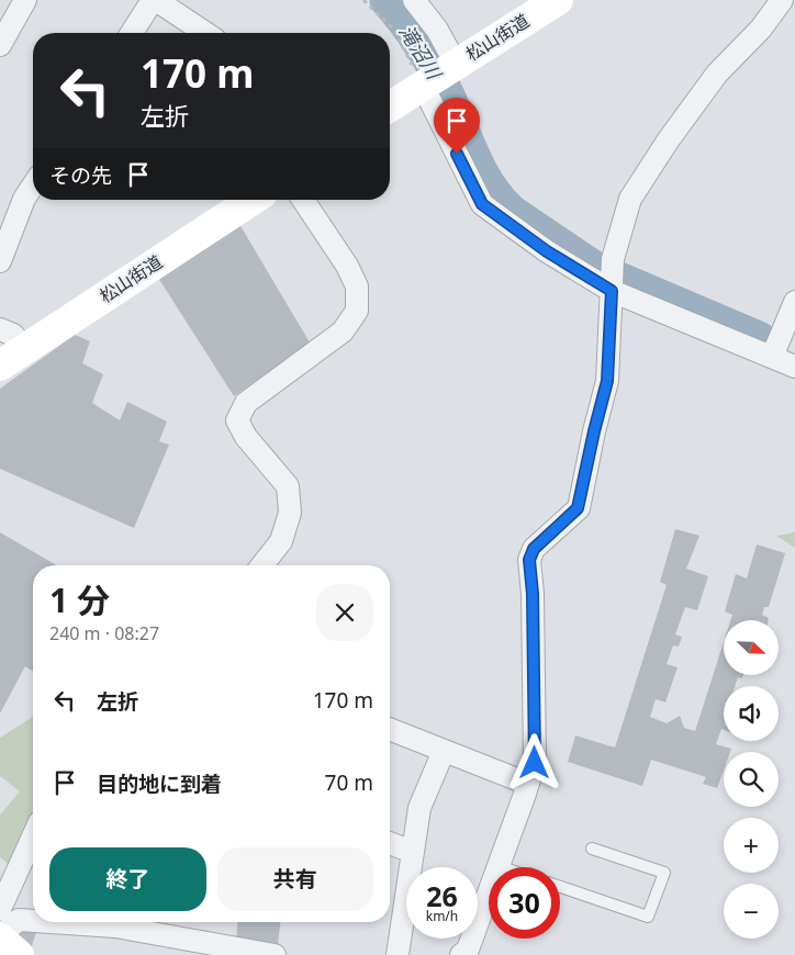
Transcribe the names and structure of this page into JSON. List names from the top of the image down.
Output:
{
  "streets": {
    "main road": ["松山街道"]
  },
  "water": ["滝沼川"],
  "north": "bottom right",
  "page": {
    "turn": ["170 m", "左折"],
    "then": "その先",
    "heading": ["1 分", "240 m · 08:27"],
    "map_buttons": ["+", "−"],
    "list": [
      {
        "name": "左折",
        "value": "170 m"
      },
      {
        "name": "目的地に到着",
        "value": "70 m"
      }
    ],
    "buttons": ["終了", "共有"],
    "speed": "26 km/h",
    "limit": "30"
  }
}
